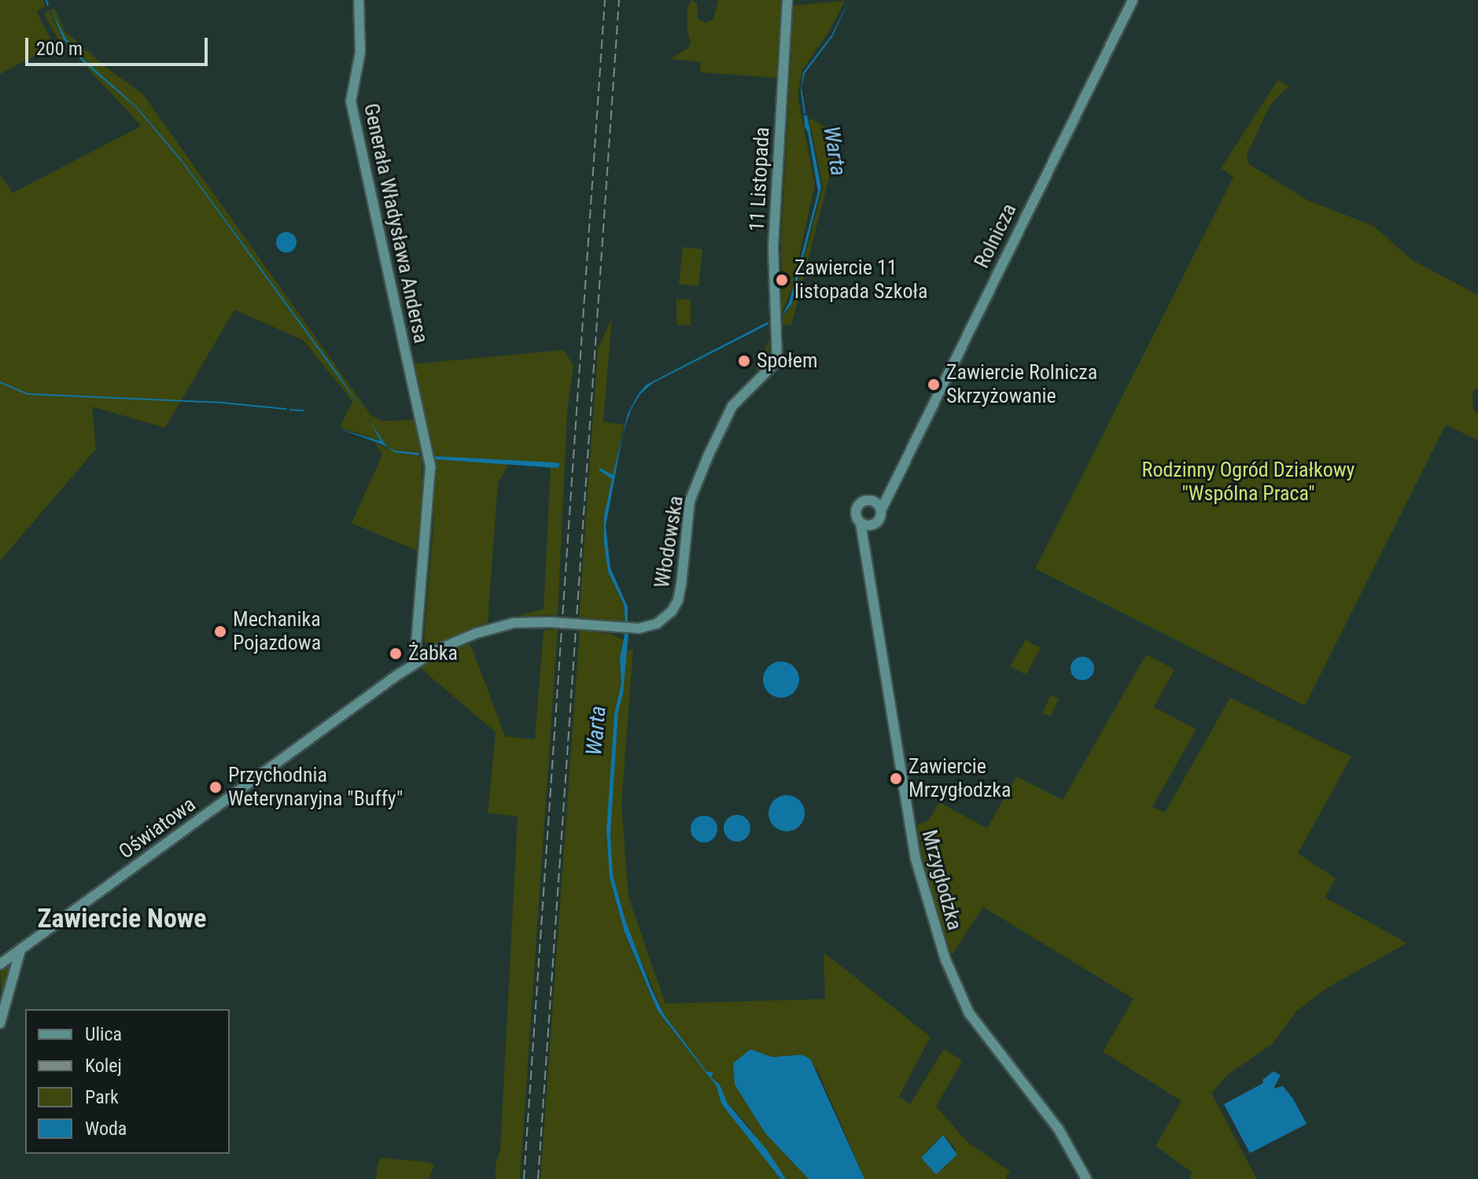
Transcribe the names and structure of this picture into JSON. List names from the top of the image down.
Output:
{
  "streets": {
    "street": [
      "11 Listopada",
      "Generała Władysława Andersa",
      "Rolnicza",
      "Włodowska",
      "Oświatowa",
      "Mrzygłodzka"
    ]
  },
  "crossings": [
    ["11 Listopada", "Włodowska"],
    ["Generała Władysława Andersa", "Oświatowa"],
    ["Rolnicza", "Mrzygłodzka"],
    ["Włodowska", "Oświatowa"]
  ],
  "districts": ["Zawiercie Nowe"],
  "water": ["Warta"],
  "parks": ["Rodzinny Ogród Działkowy \"Wspólna Praca\""],
  "places": [
    "Zawiercie 11 listopada Szkoła",
    "Społem",
    "Zawiercie Rolnicza Skrzyżowanie",
    "Mechanika Pojazdowa",
    "Żabka",
    "Zawiercie Mrzygłodzka",
    "Przychodnia Weterynaryjna \"Buffy\""
  ],
  "legend": [
    "Ulica",
    "Kolej",
    "Park",
    "Woda"
  ],
  "scale_bar": "200 m"
}
